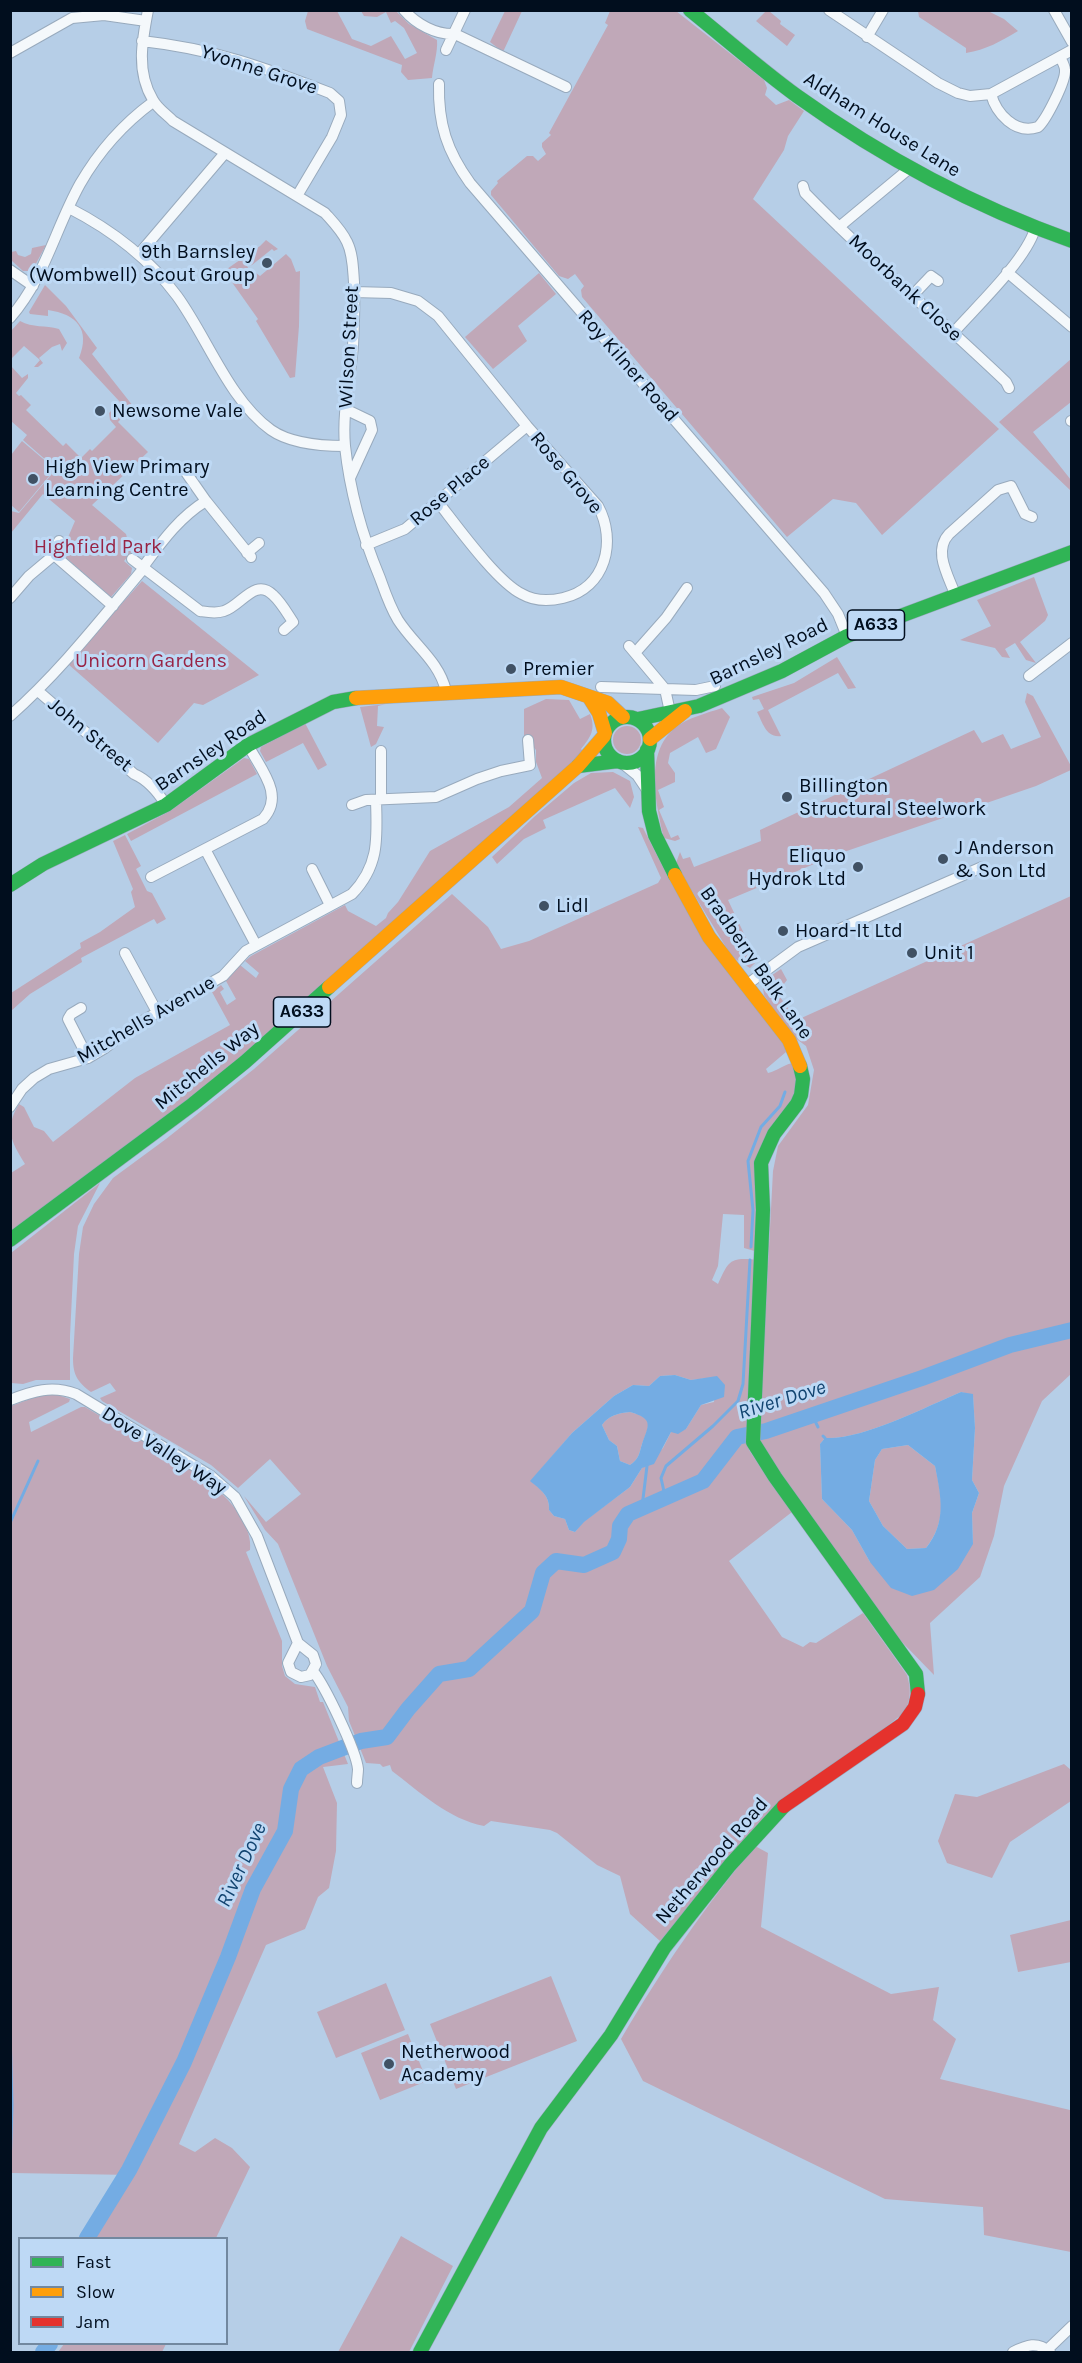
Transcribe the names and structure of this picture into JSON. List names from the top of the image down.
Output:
{
  "streets": {
    "street": [
      "Yvonne Grove",
      "Aldham House Lane",
      "Moorbank Close",
      "Wilson Street",
      "Roy Kilner Road",
      "Rose Grove",
      "Rose Place",
      "A633",
      "Barnsley Road",
      "John Street",
      "Bradberry Balk Lane",
      "Mitchells Avenue",
      "Mitchells Way",
      "Dove Valley Way",
      "Netherwood Road"
    ]
  },
  "crossings": [
    ["Yvonne Grove", "Wilson Street"],
    ["Wilson Street", "Rose Grove"],
    ["Wilson Street", "Rose Place"],
    ["Wilson Street", "Barnsley Road"],
    ["Roy Kilner Road", "Barnsley Road"],
    ["Rose Grove", "Rose Place"],
    ["Barnsley Road", "John Street"],
    ["Barnsley Road", "Bradberry Balk Lane"],
    ["Barnsley Road", "Mitchells Way"],
    ["Bradberry Balk Lane", "Mitchells Way"],
    ["Bradberry Balk Lane", "Netherwood Road"]
  ],
  "water": ["River Dove"],
  "parks": ["Highfield Park", "Unicorn Gardens"],
  "places": [
    "9th Barnsley (Wombwell) Scout Group",
    "Newsome Vale",
    "High View Primary Learning Centre",
    "Premier",
    "Billington Structural Steelwork",
    "J Anderson & Son Ltd",
    "Eliquo Hydrok Ltd",
    "Lidl",
    "Hoard-It Ltd",
    "Unit 1",
    "Netherwood Academy"
  ],
  "legend": ["Fast", "Slow", "Jam"]
}
